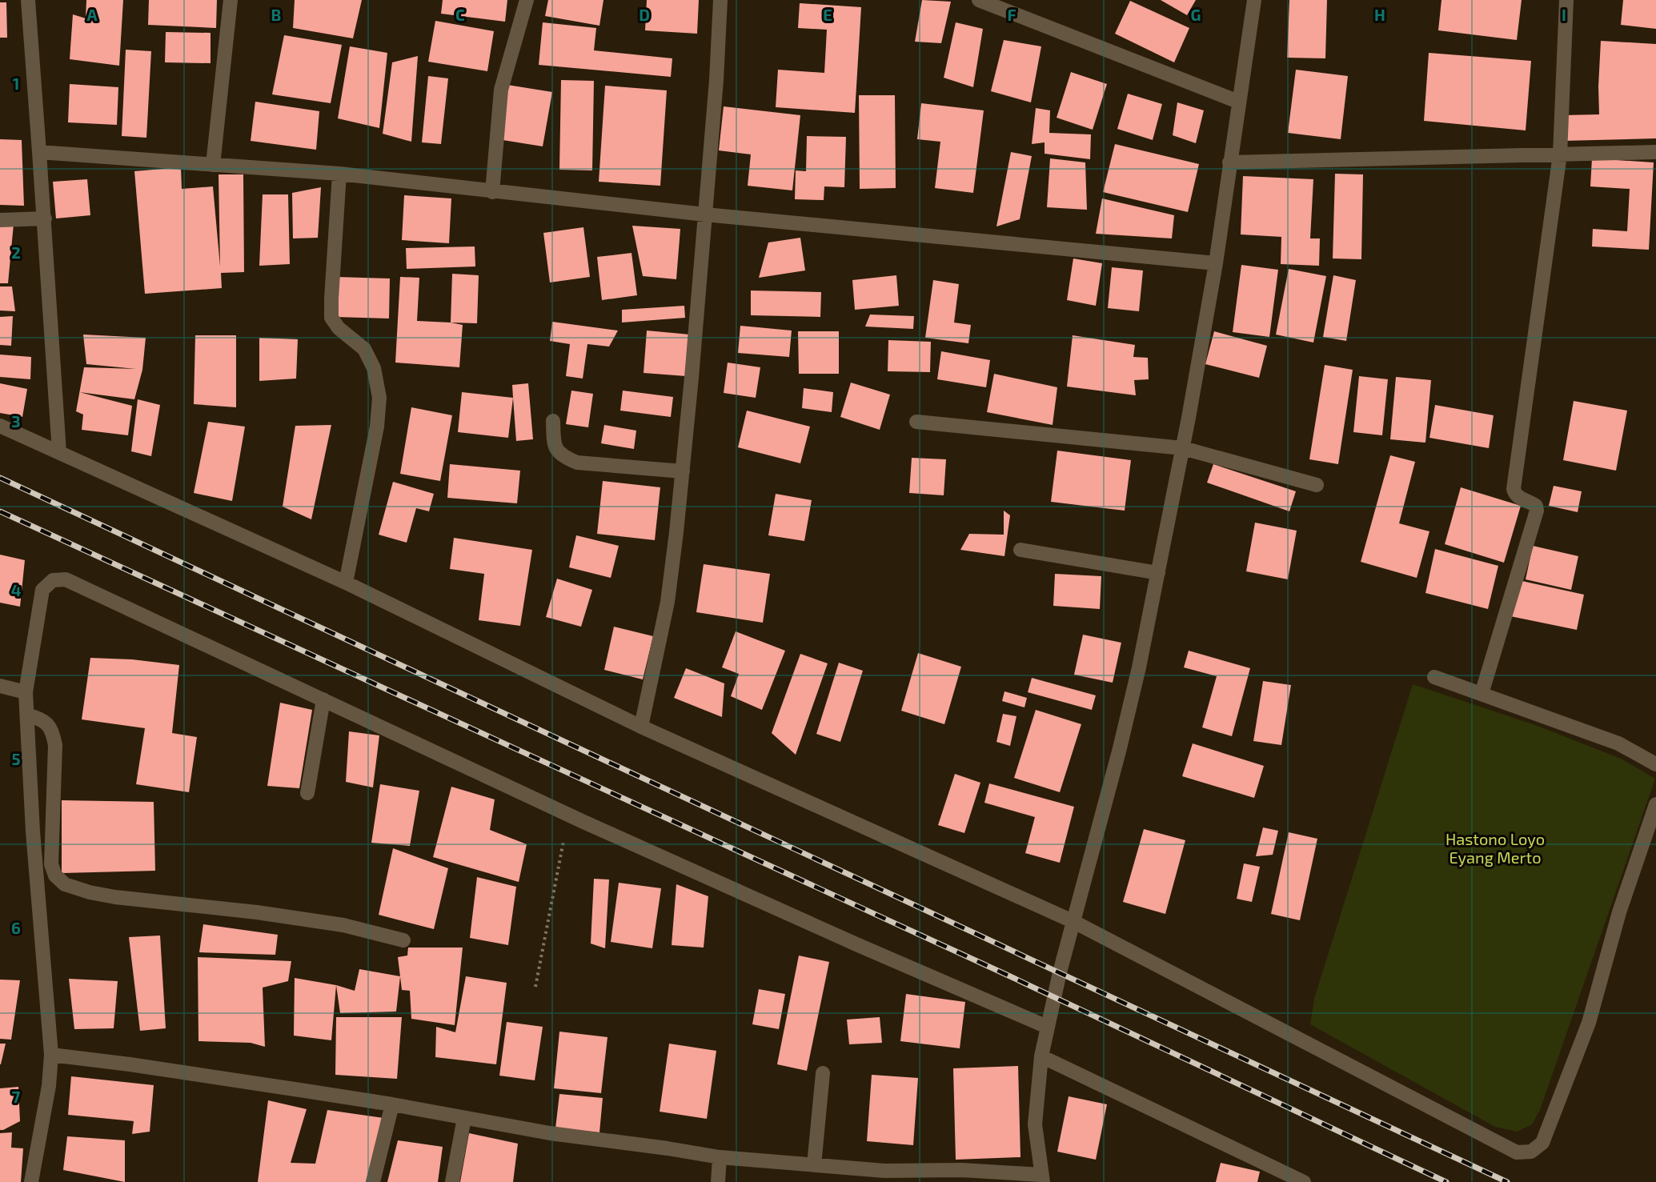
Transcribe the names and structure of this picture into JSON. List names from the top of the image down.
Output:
{
  "parks": ["Hastono Loyo Eyang Merto"],
  "grid": {
    "columns": [
      "A",
      "B",
      "C",
      "D",
      "E",
      "F",
      "G",
      "H",
      "I"
    ],
    "rows": [
      "1",
      "2",
      "3",
      "4",
      "5",
      "6",
      "7"
    ]
  }
}
